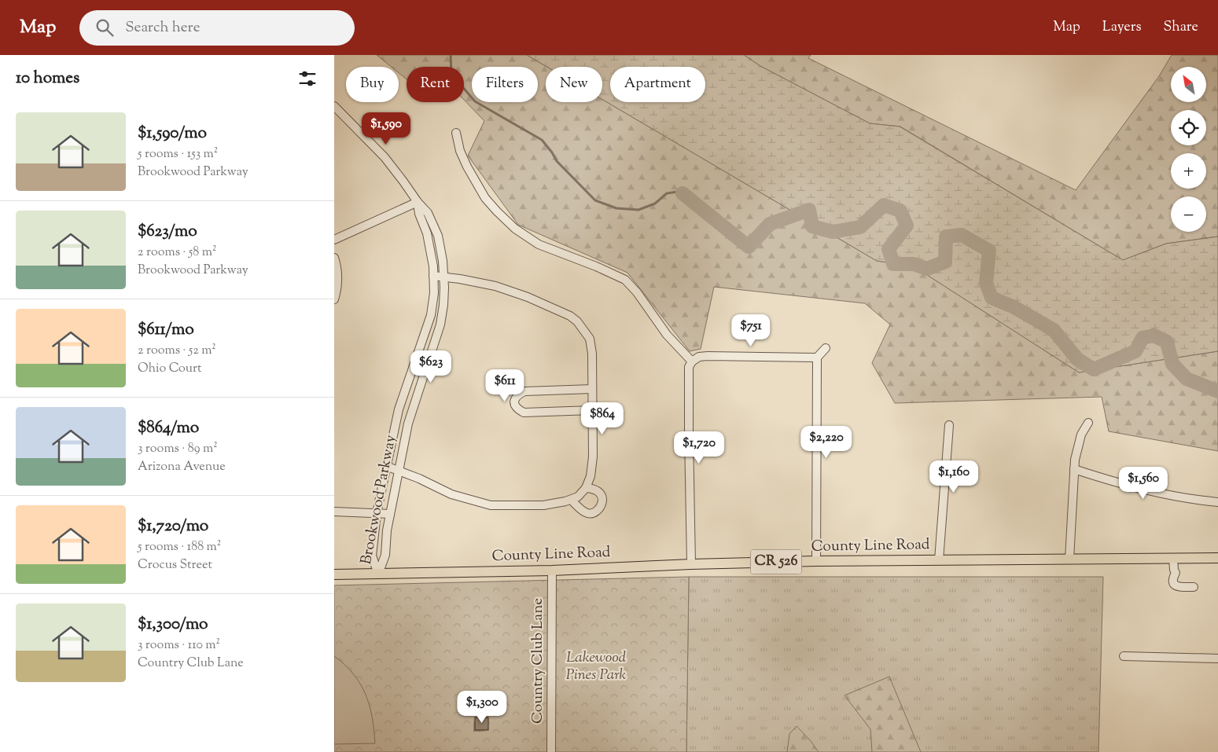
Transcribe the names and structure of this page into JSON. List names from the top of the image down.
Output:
{
  "streets": {
    "main road": ["County Line Road", "CR 526"],
    "street": ["Brookwood Parkway", "Country Club Lane"]
  },
  "crossings": [
    ["Brookwood Parkway", "County Line Road"],
    ["County Line Road", "Country Club Lane"]
  ],
  "parks": ["Lakewood Pines Park"],
  "north": "top left",
  "page": {
    "header": "Map",
    "search": "Search here",
    "nav": ["Map", "Layers", "Share"],
    "heading": "10 homes",
    "map_buttons": ["+", "−"],
    "chip": [
      "Buy",
      "Rent",
      "Filters",
      "New",
      "Apartment"
    ],
    "list": [
      {
        "name": "$1,590/mo",
        "note": "5 rooms · 153 m² · Brookwood Parkway"
      },
      {
        "name": "$623/mo",
        "note": "2 rooms · 58 m² · Brookwood Parkway"
      },
      {
        "name": "$611/mo",
        "note": "2 rooms · 52 m² · Ohio Court"
      },
      {
        "name": "$864/mo",
        "note": "3 rooms · 89 m² · Arizona Avenue"
      },
      {
        "name": "$1,720/mo",
        "note": "5 rooms · 188 m² · Crocus Street"
      },
      {
        "name": "$1,300/mo",
        "note": "3 rooms · 110 m² · Country Club Lane"
      }
    ],
    "price": [
      "$1,590",
      "$751",
      "$623",
      "$611",
      "$864",
      "$2,220",
      "$1,720",
      "$1,160",
      "$1,560",
      "$1,300"
    ]
  }
}
